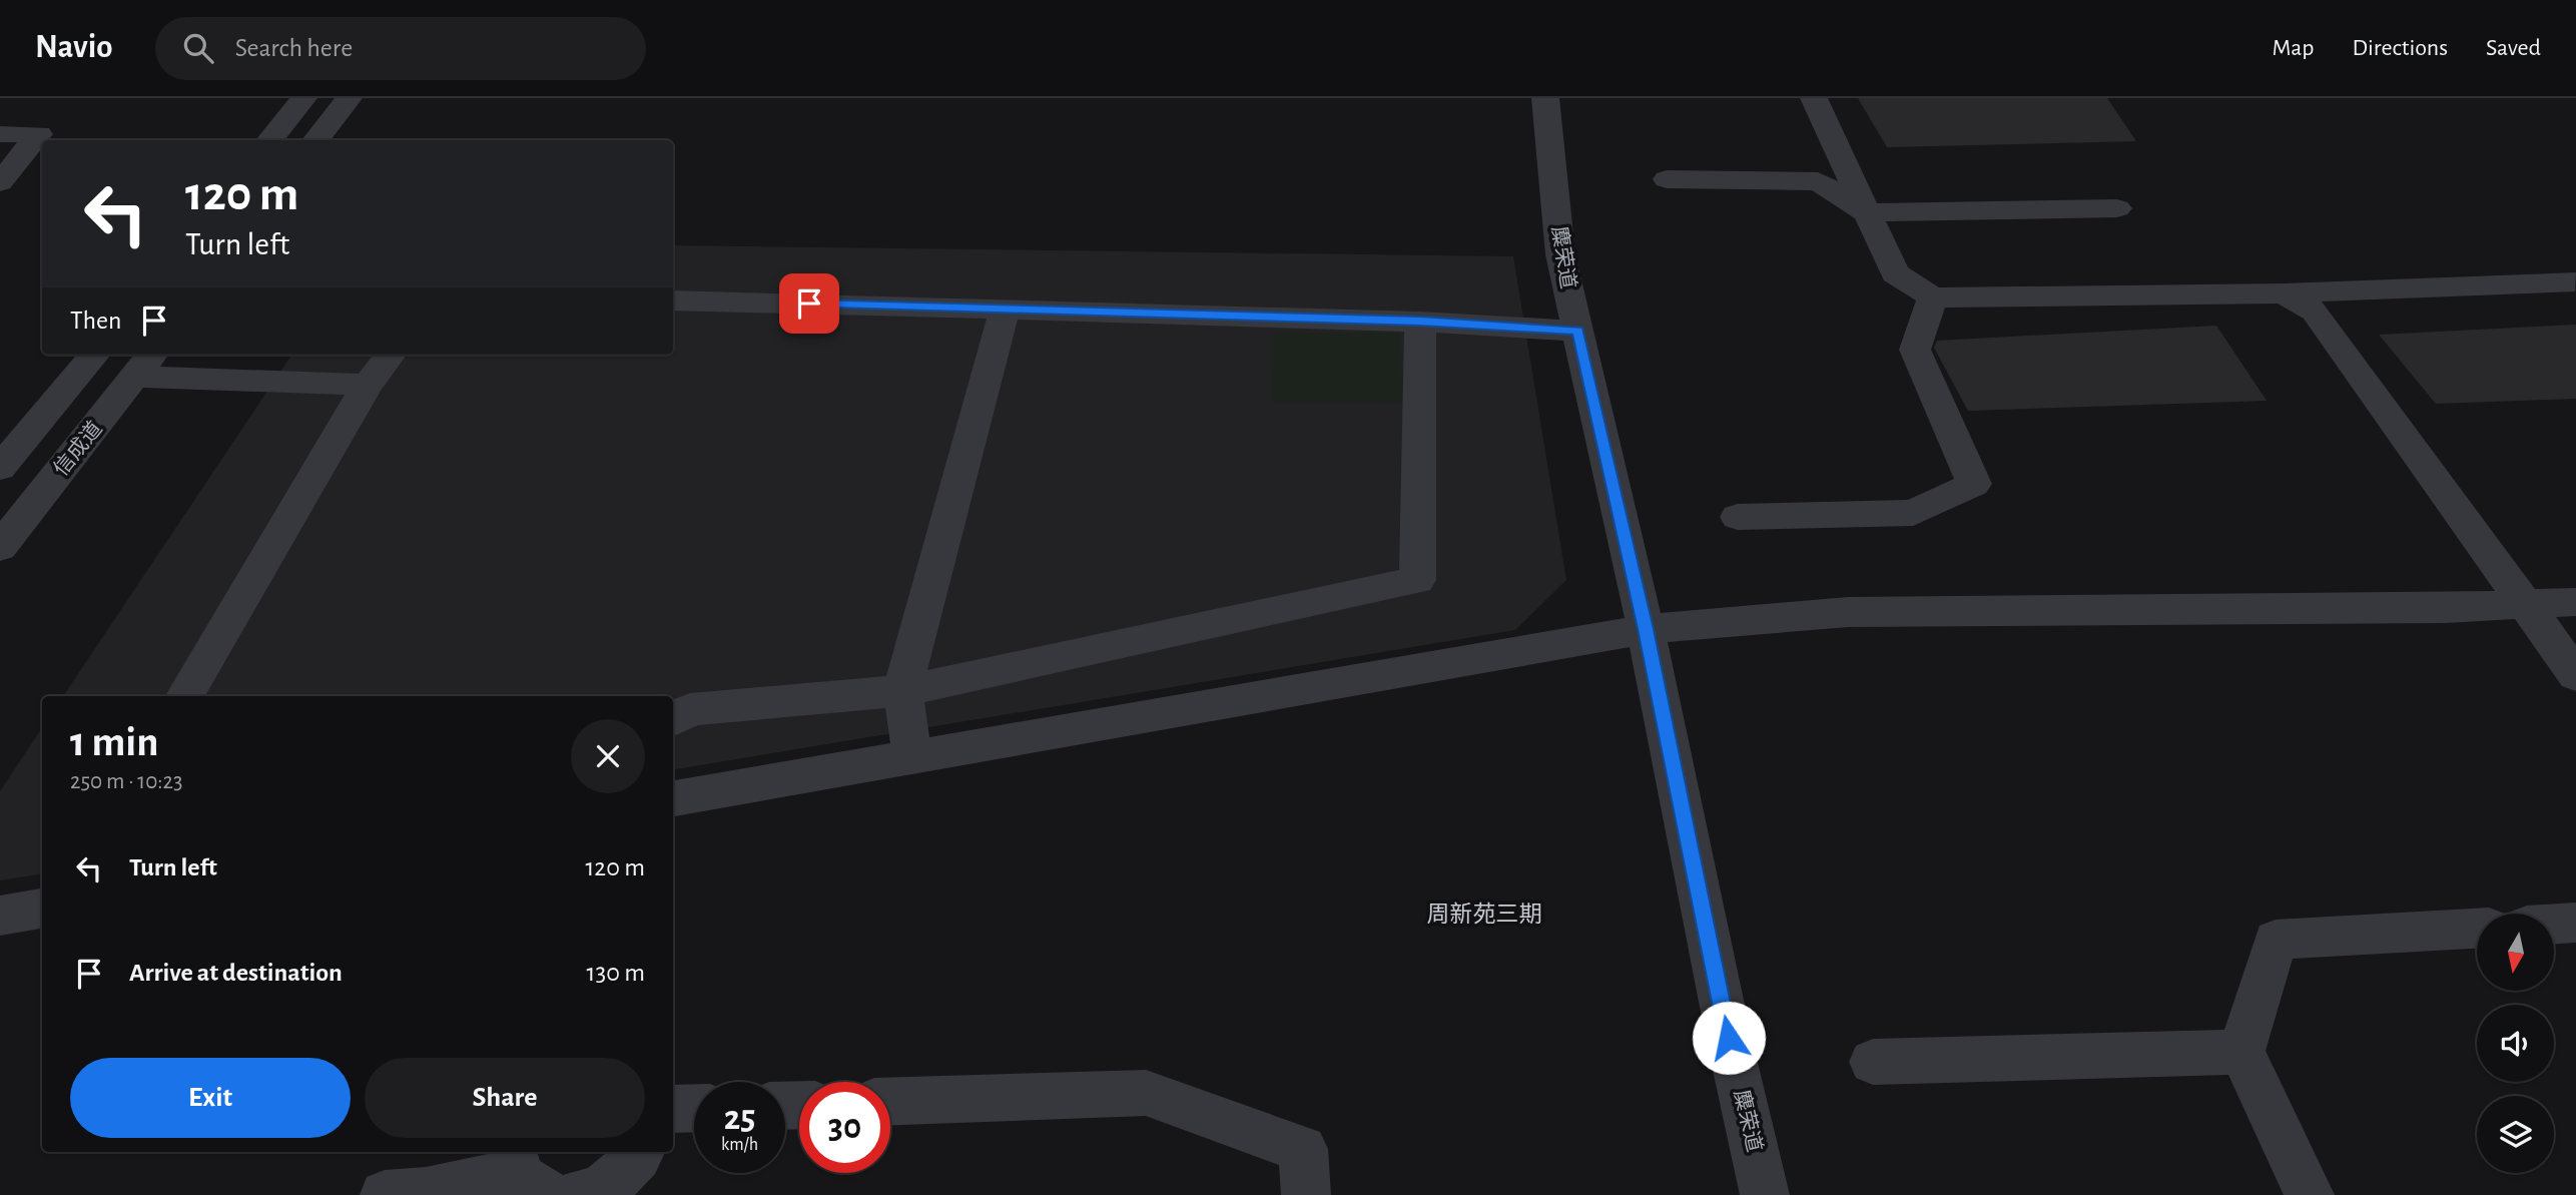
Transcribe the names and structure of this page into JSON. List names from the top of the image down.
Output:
{
  "streets": {
    "street": ["麋荣道", "信成道"]
  },
  "districts": ["周新苑三期"],
  "north": "bottom",
  "page": {
    "header": "Navio",
    "search": "Search here",
    "nav": ["Map", "Directions", "Saved"],
    "turn": ["120 m", "Turn left"],
    "then": "Then",
    "heading": ["1 min", "250 m · 10:23"],
    "list": [
      {
        "name": "Turn left",
        "value": "120 m"
      },
      {
        "name": "Arrive at destination",
        "value": "130 m"
      }
    ],
    "buttons": ["Exit", "Share"],
    "speed": "25 km/h",
    "limit": "30"
  }
}
